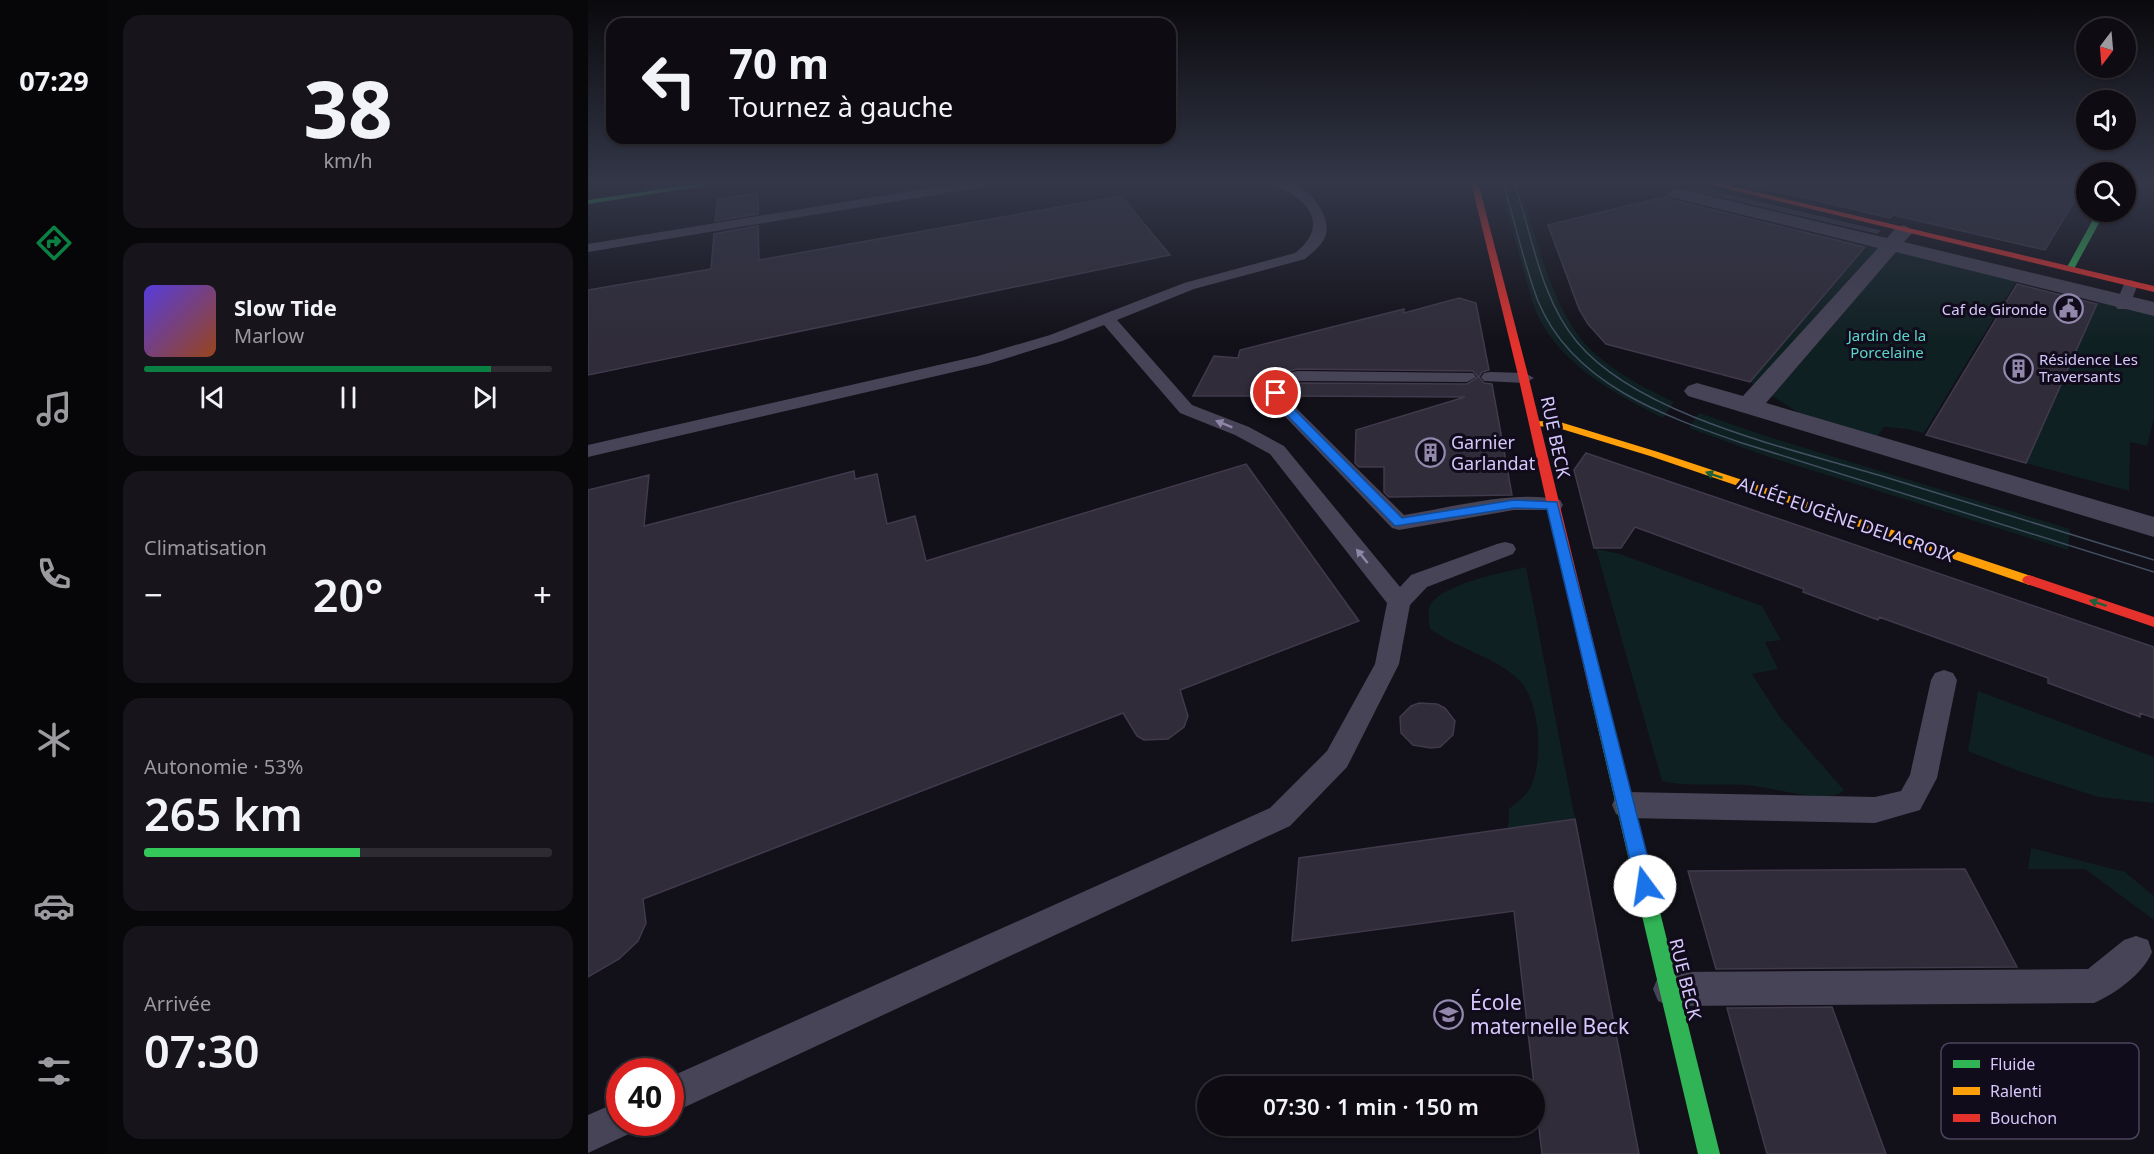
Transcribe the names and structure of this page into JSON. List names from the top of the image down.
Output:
{
  "streets": {
    "street": ["RUE BECK", "ALLÉE EUGÈNE DELACROIX"]
  },
  "crossings": [
    ["RUE BECK", "ALLÉE EUGÈNE DELACROIX"]
  ],
  "parks": ["Jardin de la Porcelaine"],
  "places": {
    "public building": ["Caf de Gironde"],
    "building": ["Résidence Les Traversants", "Garnier Garlandat"],
    "school or university": ["École maternelle Beck"]
  },
  "legend": ["Fluide", "Ralenti", "Bouchon"],
  "north": "bottom",
  "page": {
    "tabs": "07:29",
    "tile": [
      ["38", "km/h"],
      "Climatisation",
      ["Autonomie · 53%", "265 km"],
      ["Arrivée", "07:30"]
    ],
    "turn": ["70 m", "Tournez à gauche"],
    "song": ["Slow Tide", "Marlow"],
    "heat": ["−", "20°", "+"],
    "limit": "40",
    "trip": "07:30 · 1 min · 150 m"
  }
}
